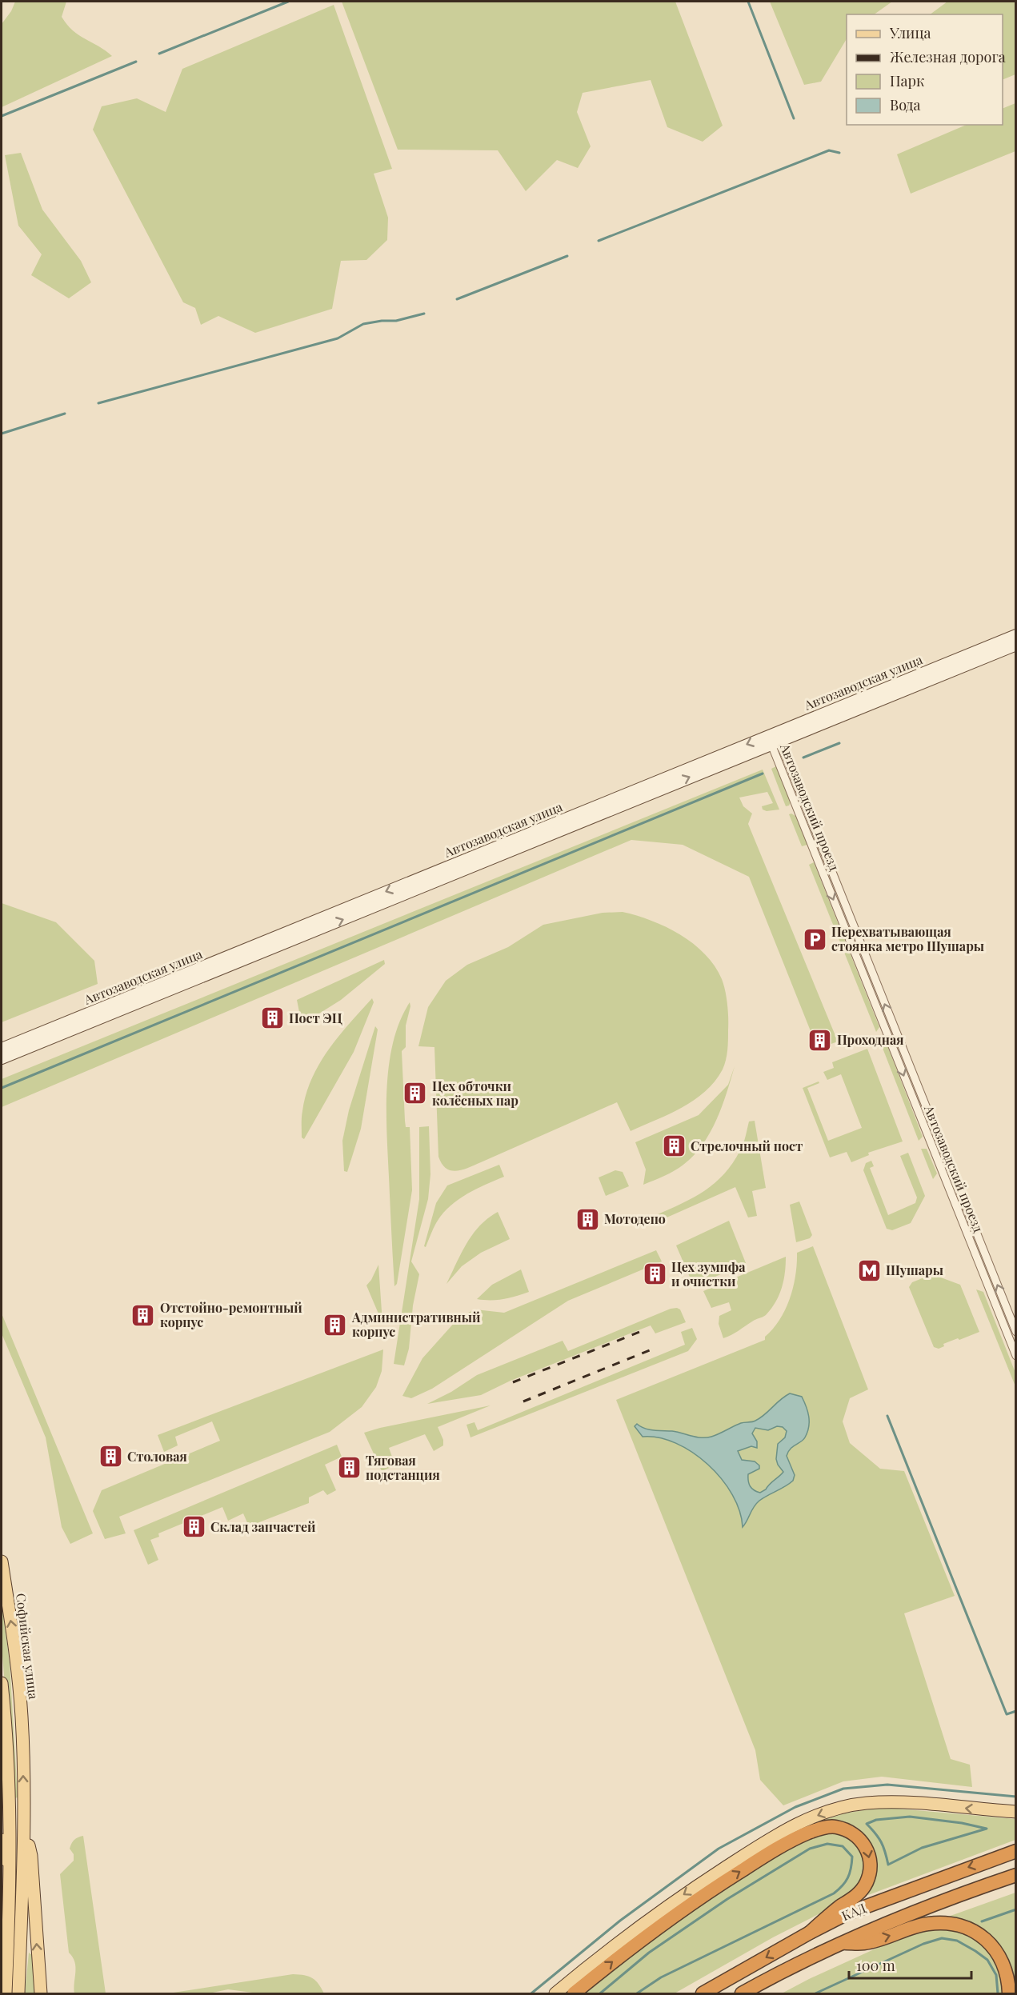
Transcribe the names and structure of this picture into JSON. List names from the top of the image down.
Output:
{
  "streets": {
    "highway": ["КАД"],
    "main road": ["Софийская улица"],
    "street": ["Автозаводская улица", "Автозаводский проезд"]
  },
  "crossings": [
    ["Автозаводская улица", "Автозаводский проезд"]
  ],
  "places": {
    "parking": ["Перехватывающая стоянка метро Шушары"],
    "building": [
      "Пост ЭЦ",
      "Проходная",
      "Цех обточки колёсных пар",
      "Стрелочный пост",
      "Мотодепо",
      "Цех зумпфа и очистки",
      "Отстойно-ремонтный корпус",
      "Административный корпус",
      "Столовая",
      "Тяговая подстанция",
      "Склад запчастей"
    ],
    "metro station": ["Шушары"]
  },
  "legend": [
    "Улица",
    "Железная дорога",
    "Парк",
    "Вода"
  ],
  "scale_bar": "100 m"
}
